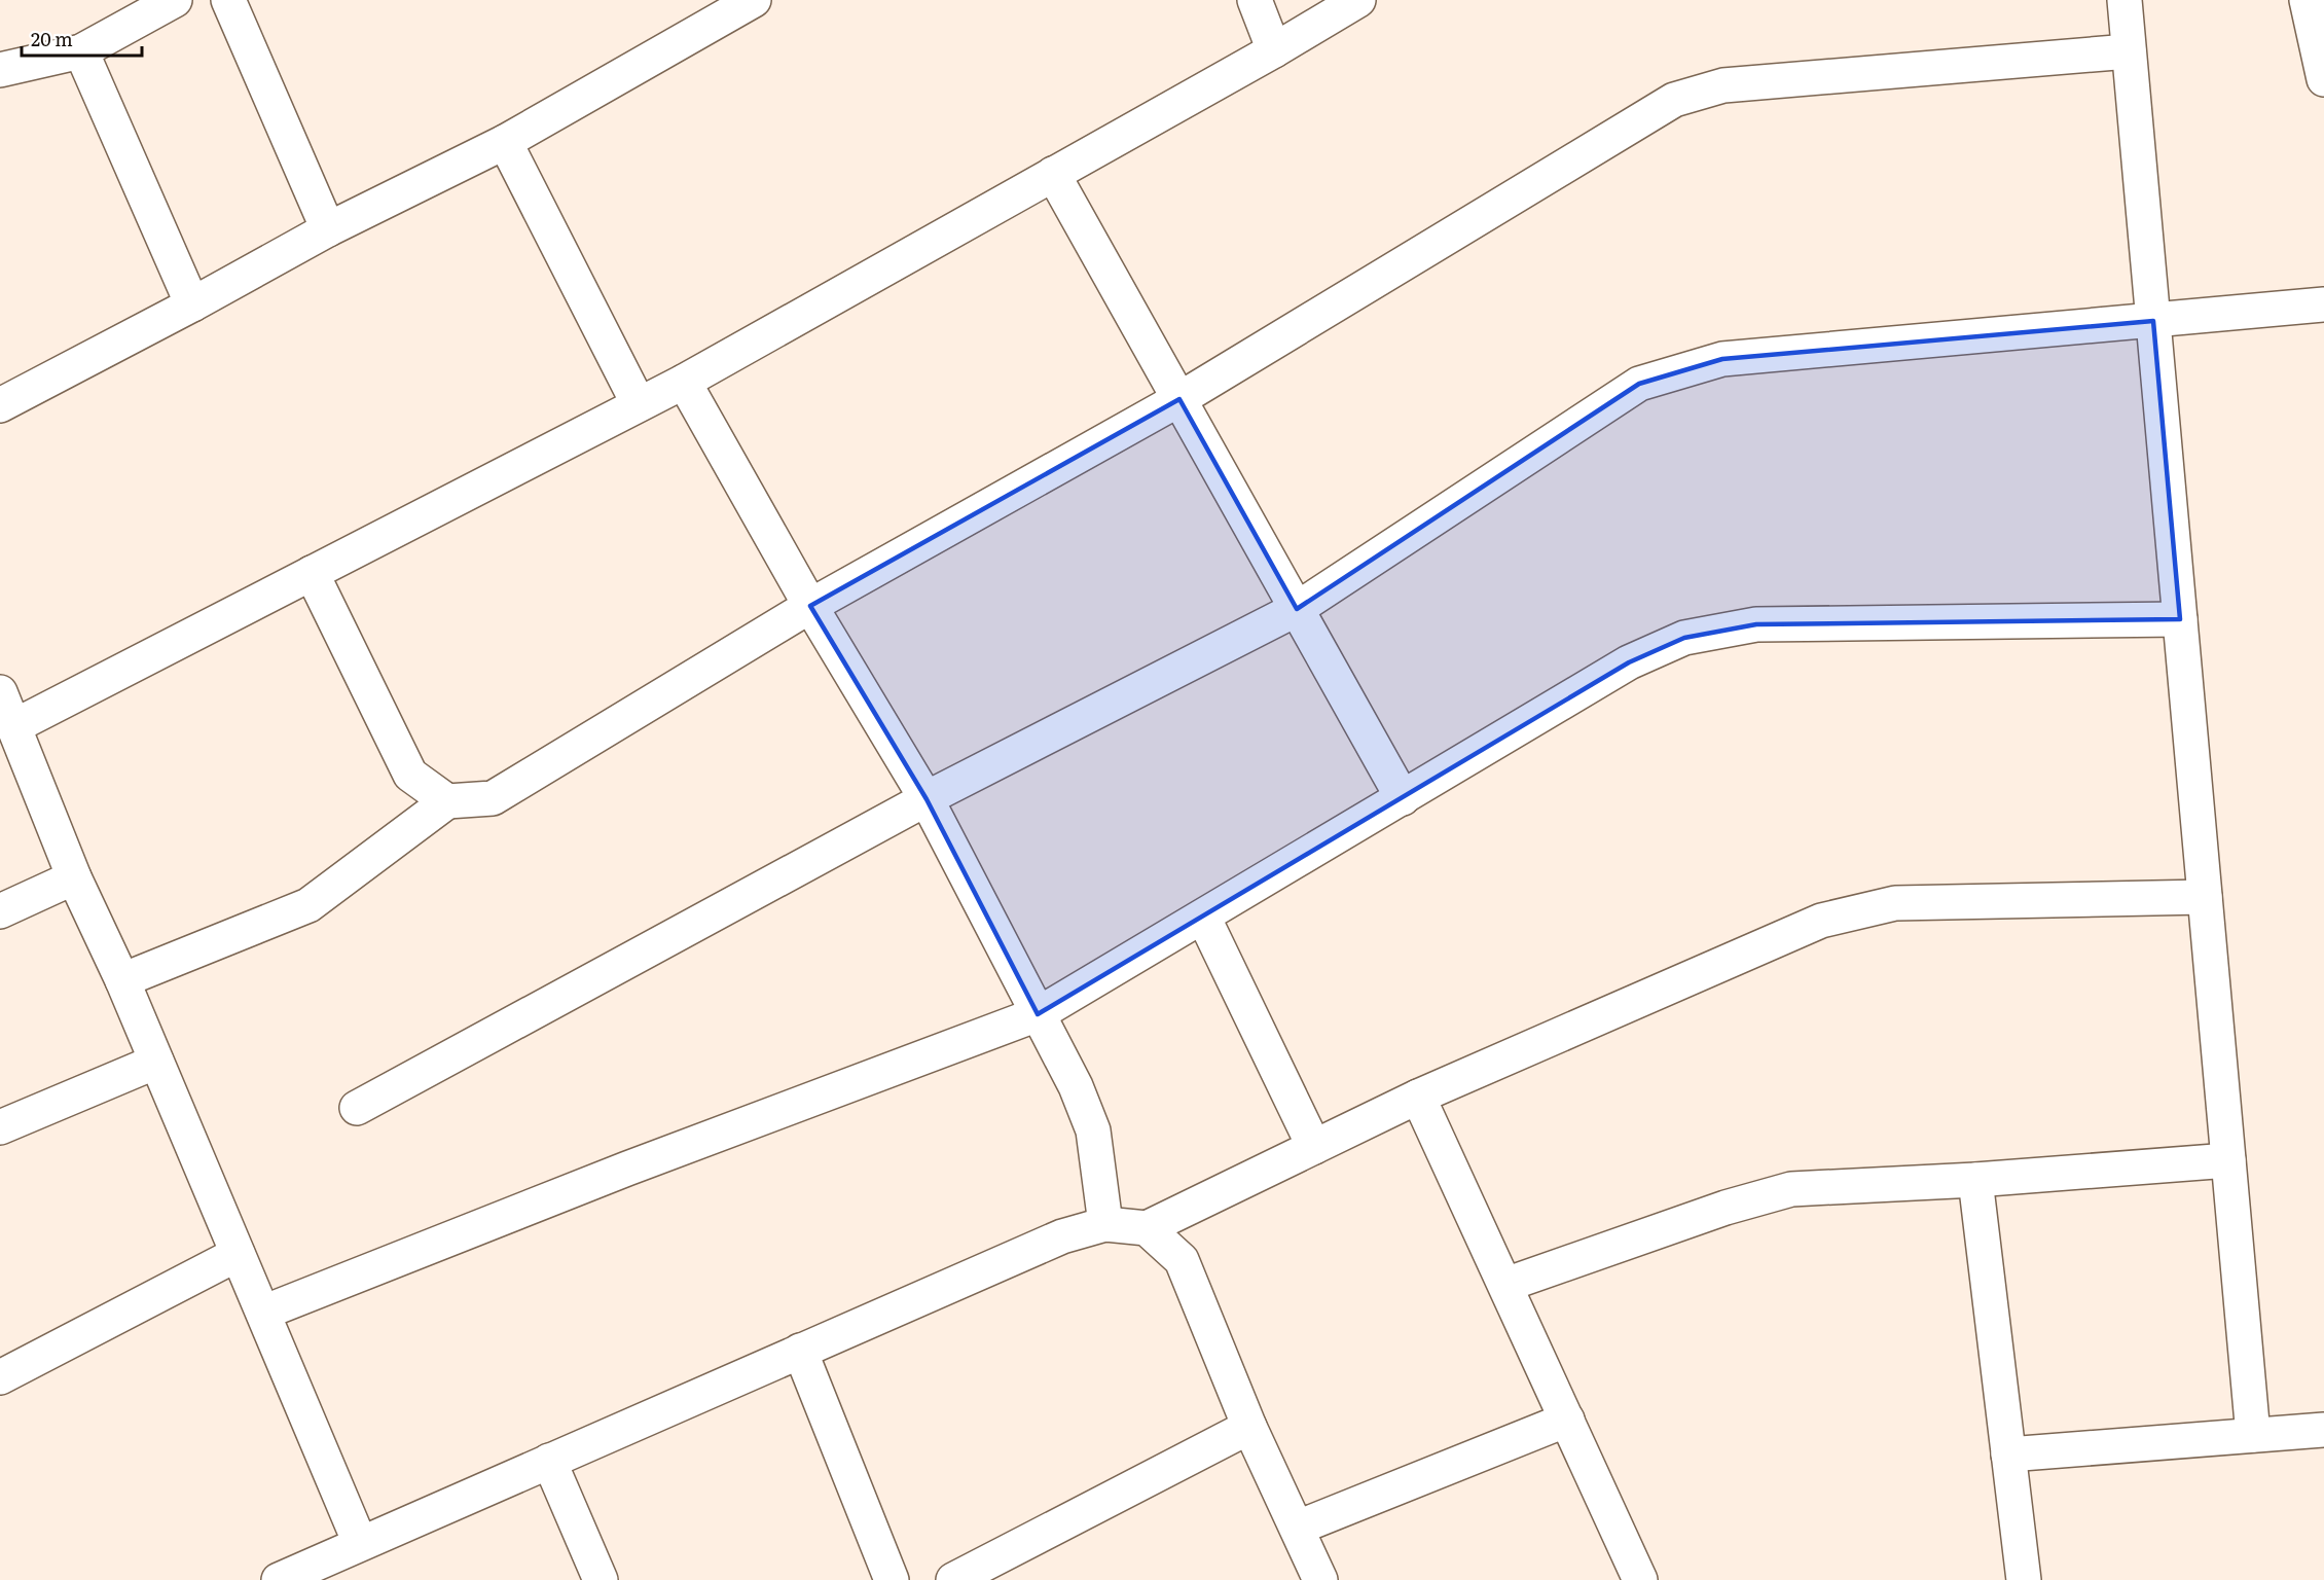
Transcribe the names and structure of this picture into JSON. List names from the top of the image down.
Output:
{
  "scale_bar": "20 m"
}
